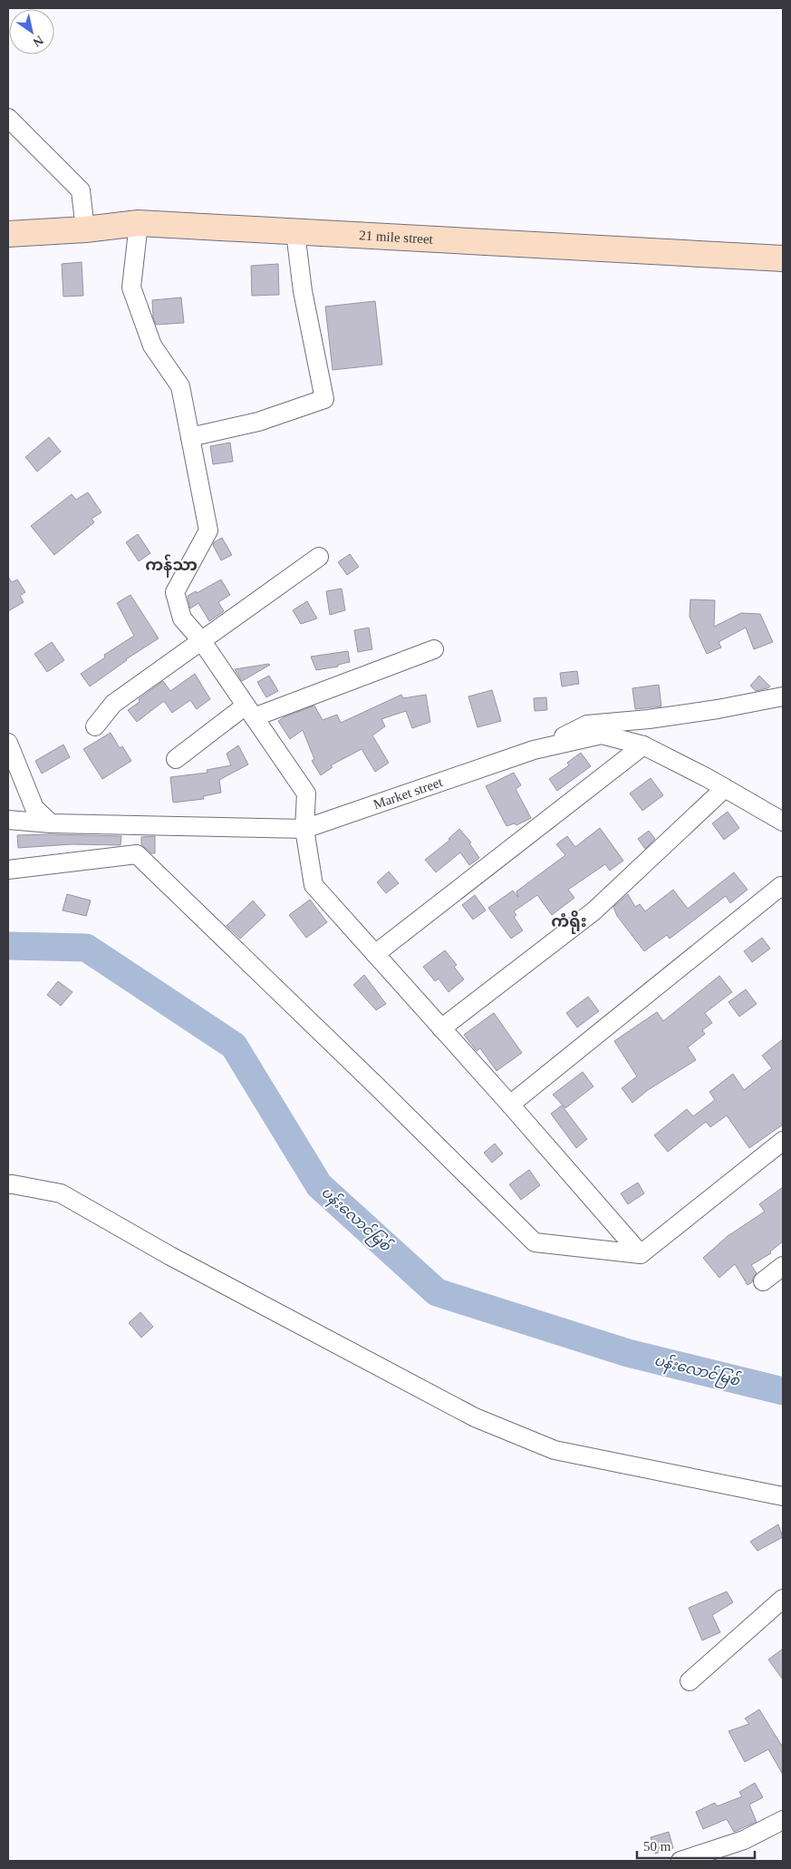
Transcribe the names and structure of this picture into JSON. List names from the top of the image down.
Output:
{
  "streets": {
    "street": ["21 mile street", "Market street"]
  },
  "districts": ["ကန်သာ", "ကံရိုး"],
  "water": ["ပန်းလောင်မြစ်"],
  "scale_bar": "50 m",
  "north": "bottom right"
}
